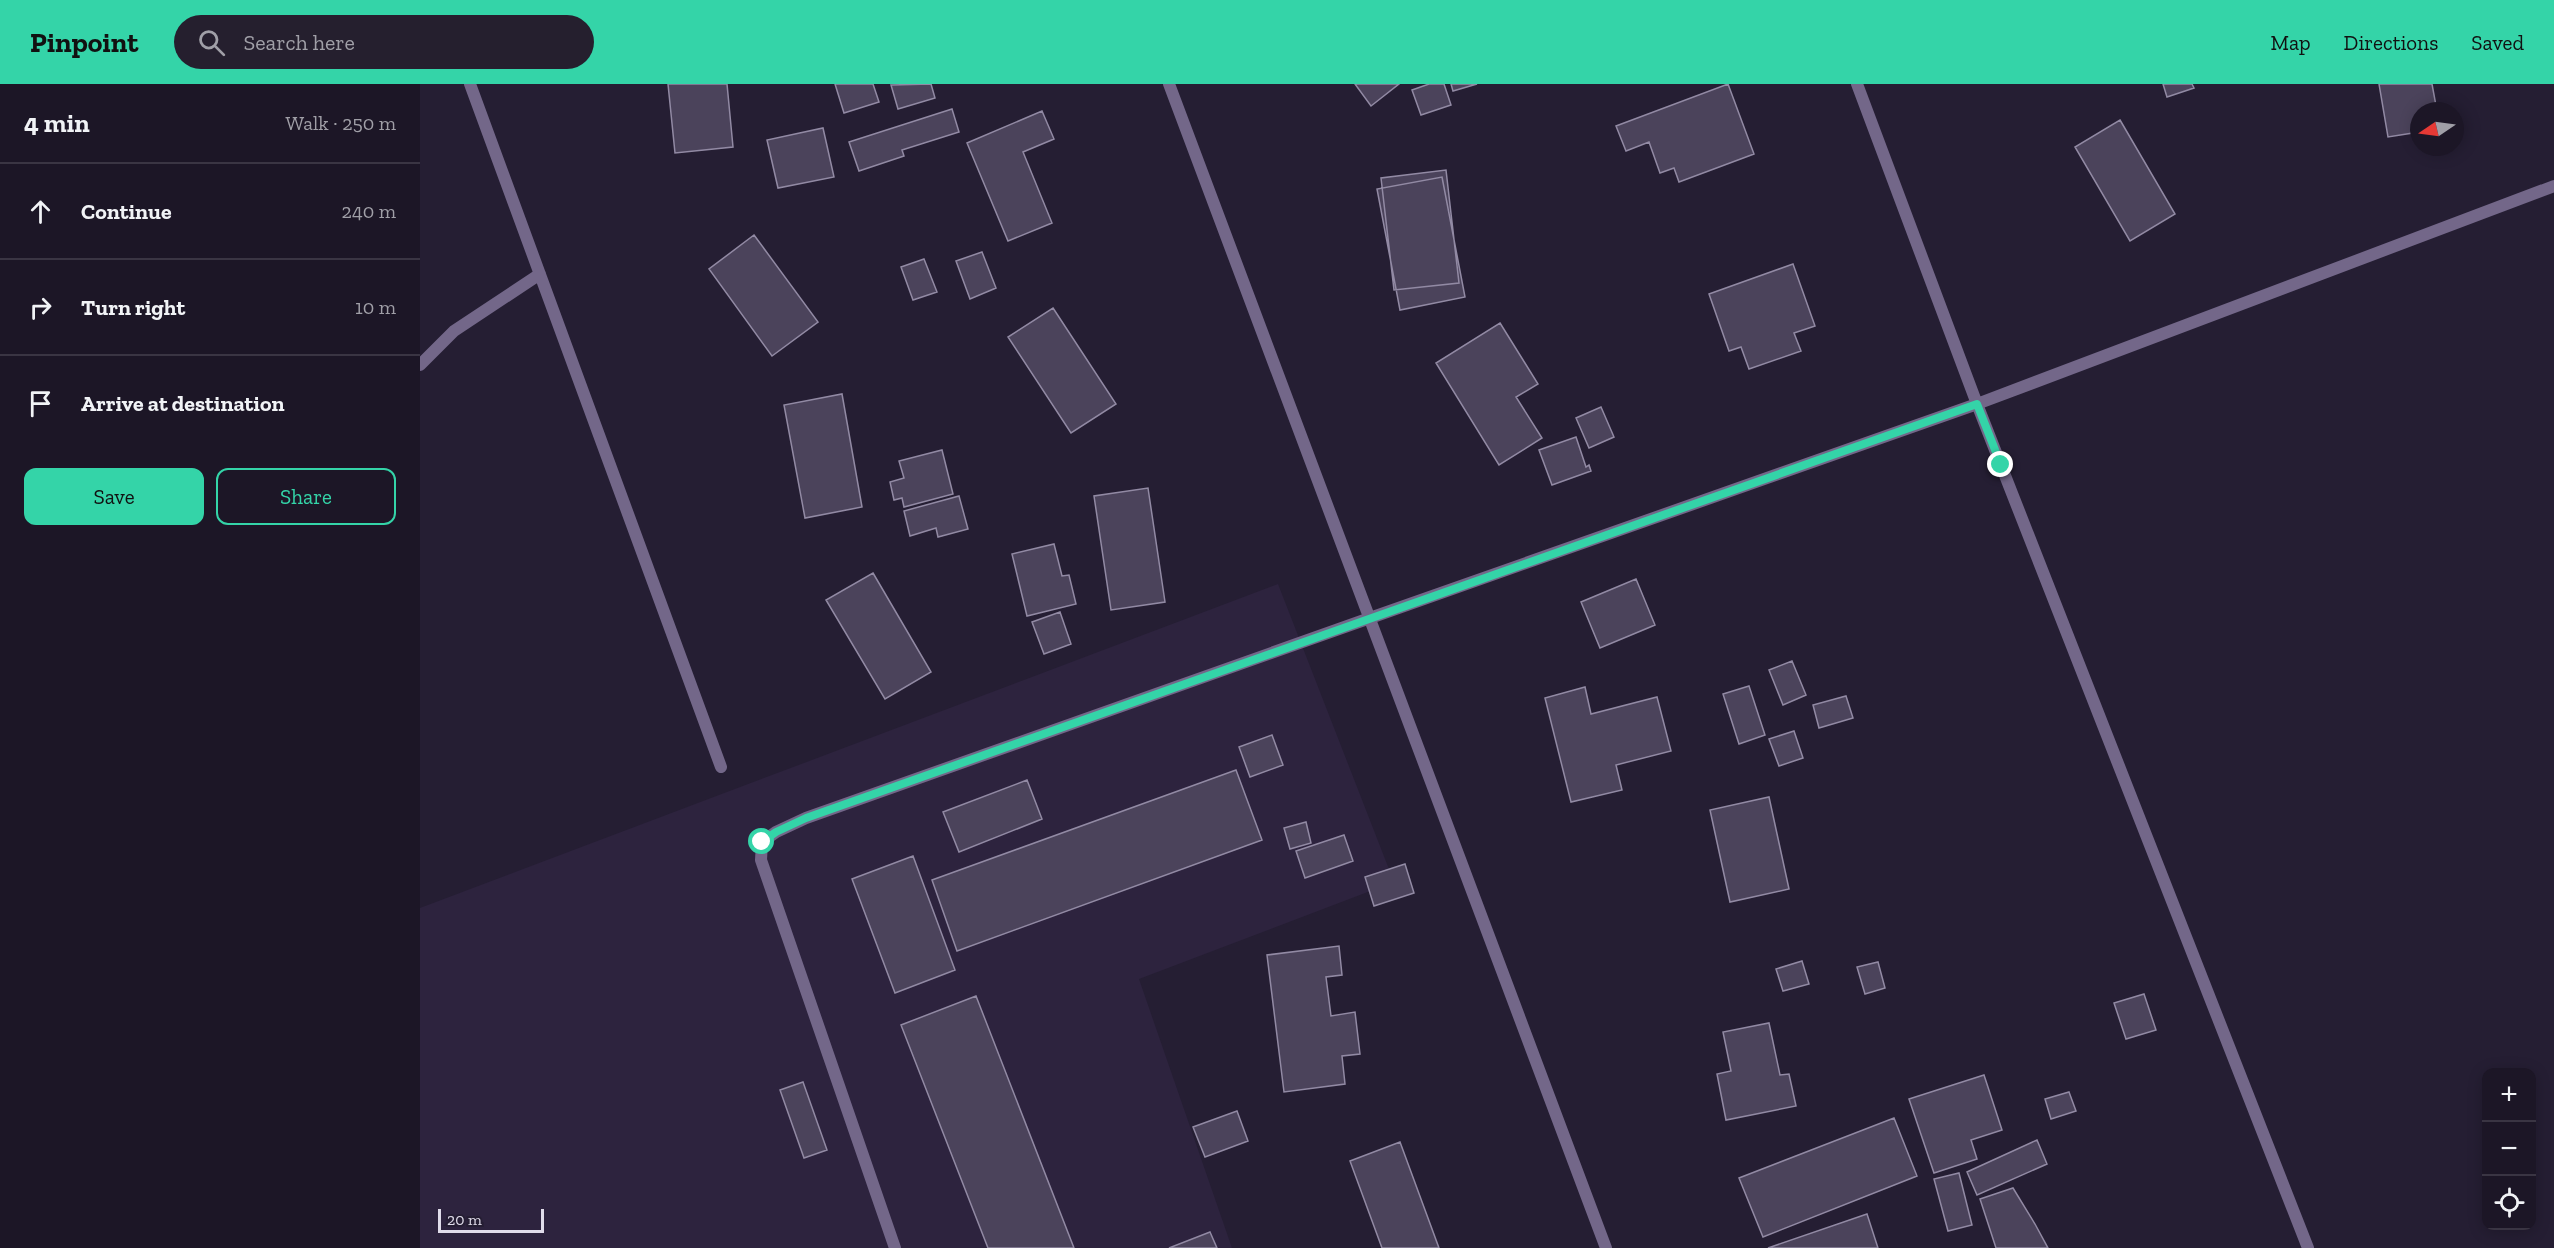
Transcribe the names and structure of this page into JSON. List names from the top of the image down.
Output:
{
  "scale_bar": "20 m",
  "north": "left",
  "page": {
    "header": "Pinpoint",
    "search": "Search here",
    "nav": ["Map", "Directions", "Saved"],
    "heading": ["4 min", "Walk · 250 m"],
    "list": [
      ["Continue", "240 m"],
      ["Turn right", "10 m"],
      "Arrive at destination"
    ],
    "buttons": ["Save", "Share"],
    "map_buttons": ["+", "−"],
    "scale": "20 m"
  }
}
